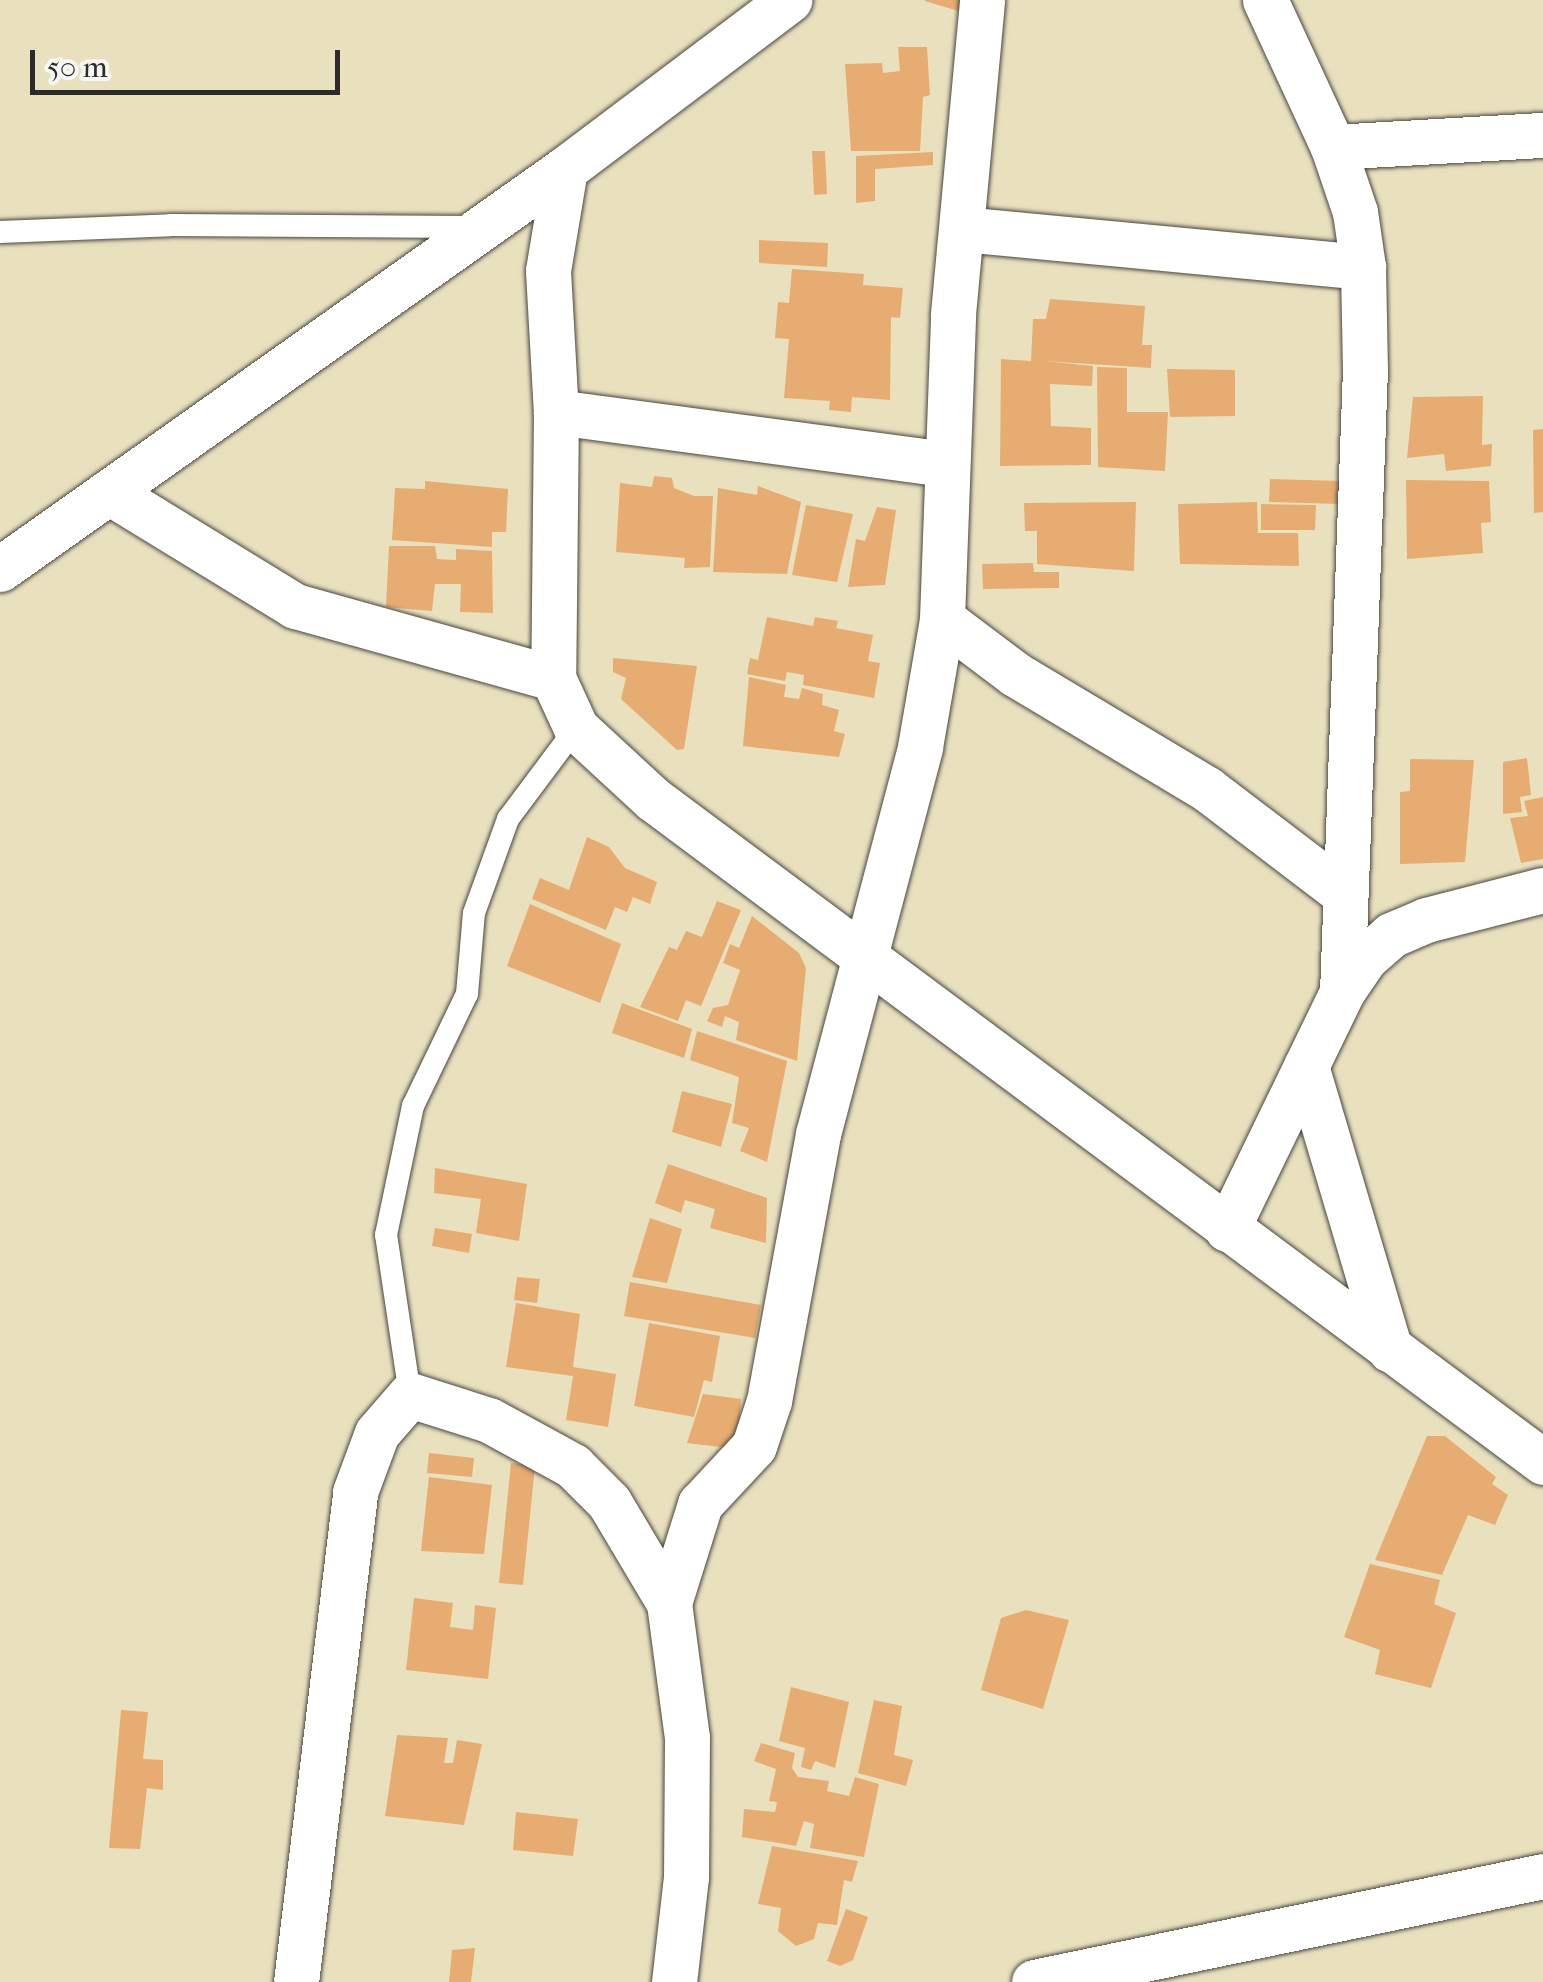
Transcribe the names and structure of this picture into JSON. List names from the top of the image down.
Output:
{
  "scale_bar": "50 m"
}
